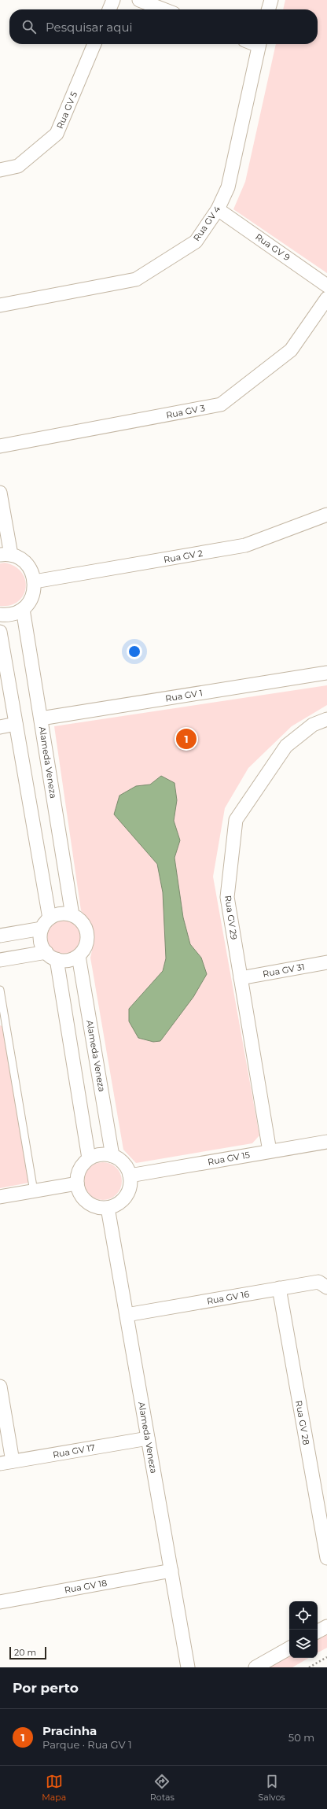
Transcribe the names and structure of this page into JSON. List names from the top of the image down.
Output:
{
  "streets": {
    "street": [
      "Rua GV 5",
      "Rua GV 4",
      "Rua GV 9",
      "Rua GV 3",
      "Rua GV 2",
      "Rua GV 1",
      "Alameda Veneza",
      "Rua GV 29",
      "Rua GV 31",
      "Rua GV 15",
      "Rua GV 16",
      "Rua GV 28",
      "Rua GV 17",
      "Rua GV 18"
    ]
  },
  "crossings": [
    ["Rua GV 4", "Rua GV 9"],
    ["Rua GV 1", "Alameda Veneza"],
    ["Alameda Veneza", "Rua GV 15"],
    ["Alameda Veneza", "Rua GV 16"],
    ["Alameda Veneza", "Rua GV 17"],
    ["Alameda Veneza", "Rua GV 18"],
    ["Rua GV 29", "Rua GV 31"],
    ["Rua GV 29", "Rua GV 15"],
    ["Rua GV 16", "Rua GV 28"]
  ],
  "scale_bar": "20 m",
  "page": {
    "search": "Pesquisar aqui",
    "pins": "1",
    "scale": "20 m",
    "heading": "Por perto",
    "list": [
      {
        "mark": "1",
        "name": "Pracinha",
        "note": "Parque · Rua GV 1",
        "value": "50 m"
      }
    ],
    "nav": ["Mapa", "Rotas", "Salvos"]
  }
}
